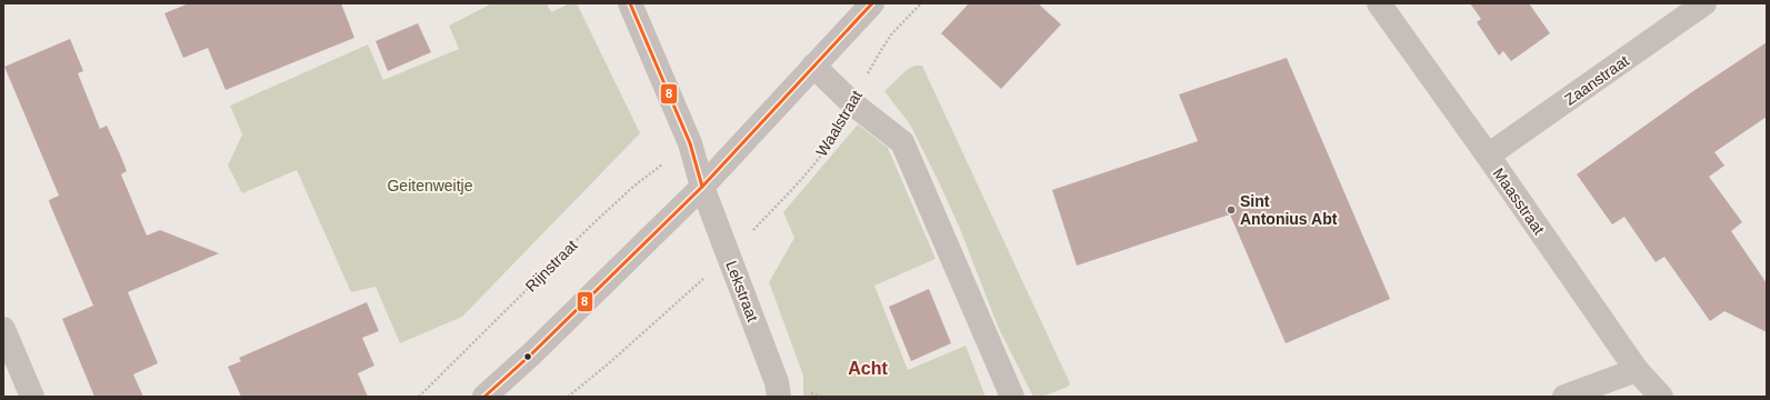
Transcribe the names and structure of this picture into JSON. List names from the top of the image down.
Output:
{
  "streets": {
    "street": ["Zaanstraat", "Maasstraat", "Lekstraat"],
    "path": ["Waalstraat", "Rijnstraat"]
  },
  "crossings": [
    ["Zaanstraat", "Maasstraat"],
    ["Waalstraat", "Lekstraat"],
    ["Rijnstraat", "Lekstraat"]
  ],
  "districts": ["Acht"],
  "parks": ["Geitenweitje"],
  "places": ["Sint Antonius Abt"],
  "lines": ["transit line 8"]
}
